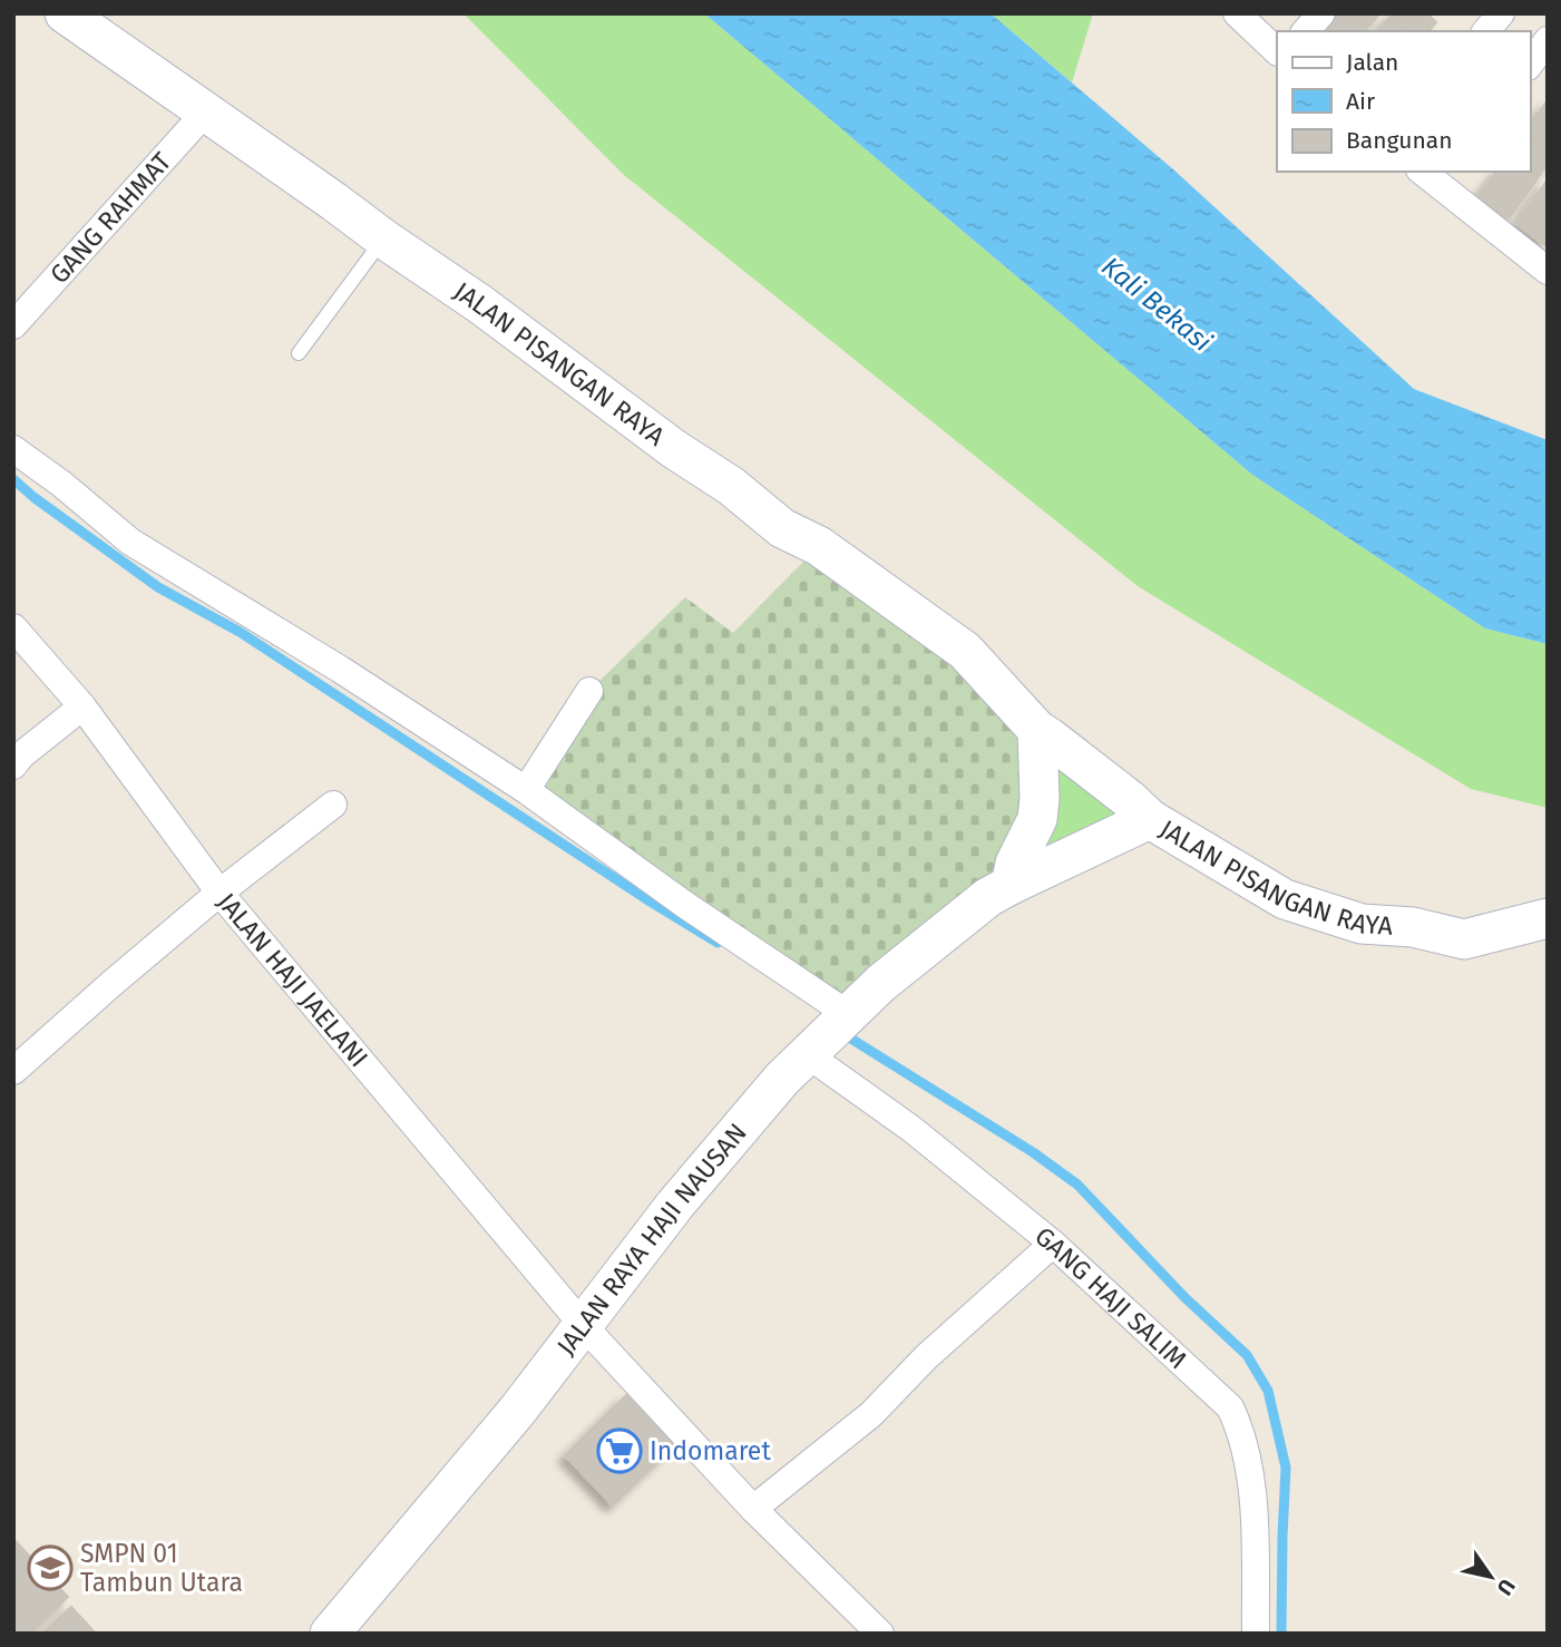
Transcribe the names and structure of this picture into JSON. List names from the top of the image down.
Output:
{
  "streets": {
    "street": [
      "GANG RAHMAT",
      "JALAN PISANGAN RAYA",
      "JALAN HAJI JAELANI",
      "JALAN RAYA HAJI NAUSAN",
      "GANG HAJI SALIM"
    ]
  },
  "crossings": [
    ["GANG RAHMAT", "JALAN PISANGAN RAYA"],
    ["JALAN PISANGAN RAYA", "JALAN RAYA HAJI NAUSAN"],
    ["JALAN HAJI JAELANI", "JALAN RAYA HAJI NAUSAN"],
    ["JALAN RAYA HAJI NAUSAN", "GANG HAJI SALIM"]
  ],
  "water": ["Kali Bekasi"],
  "places": {
    "supermarket": ["Indomaret"],
    "school or university": ["SMPN 01 Tambun Utara"]
  },
  "legend": ["Jalan", "Air", "Bangunan"],
  "north": "bottom right"
}
